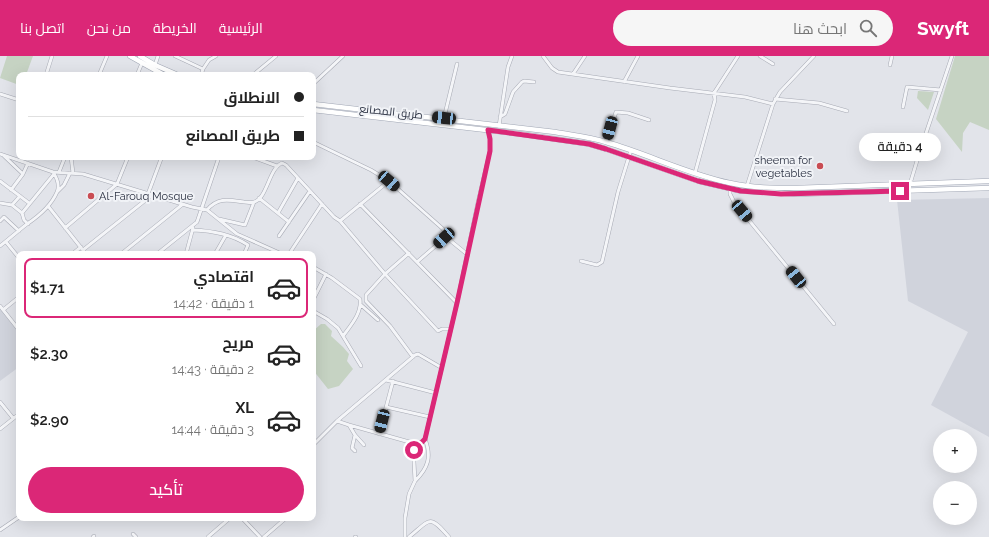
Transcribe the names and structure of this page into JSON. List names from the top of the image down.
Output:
{
  "streets": {
    "main road": ["طريق المصانع"]
  },
  "places": ["sheema for vegetables", "Al-Farouq Mosque"],
  "page": {
    "header": "Swyft",
    "search": "ابحث هنا",
    "nav": [
      "الرئيسية",
      "الخريطة",
      "من نحن",
      "اتصل بنا"
    ],
    "banner": ["الانطلاق", "طريق المصانع"],
    "bubble": "4 دقيقة",
    "list": [
      {
        "name": "اقتصادي",
        "note": "1 دقيقة · 14:42",
        "value": "$1.71"
      },
      {
        "name": "مريح",
        "note": "2 دقيقة · 14:43",
        "value": "$2.30"
      },
      {
        "name": "XL",
        "note": "3 دقيقة · 14:44",
        "value": "$2.90"
      }
    ],
    "map_buttons": ["+", "−"],
    "buttons": "تأكيد"
  }
}
